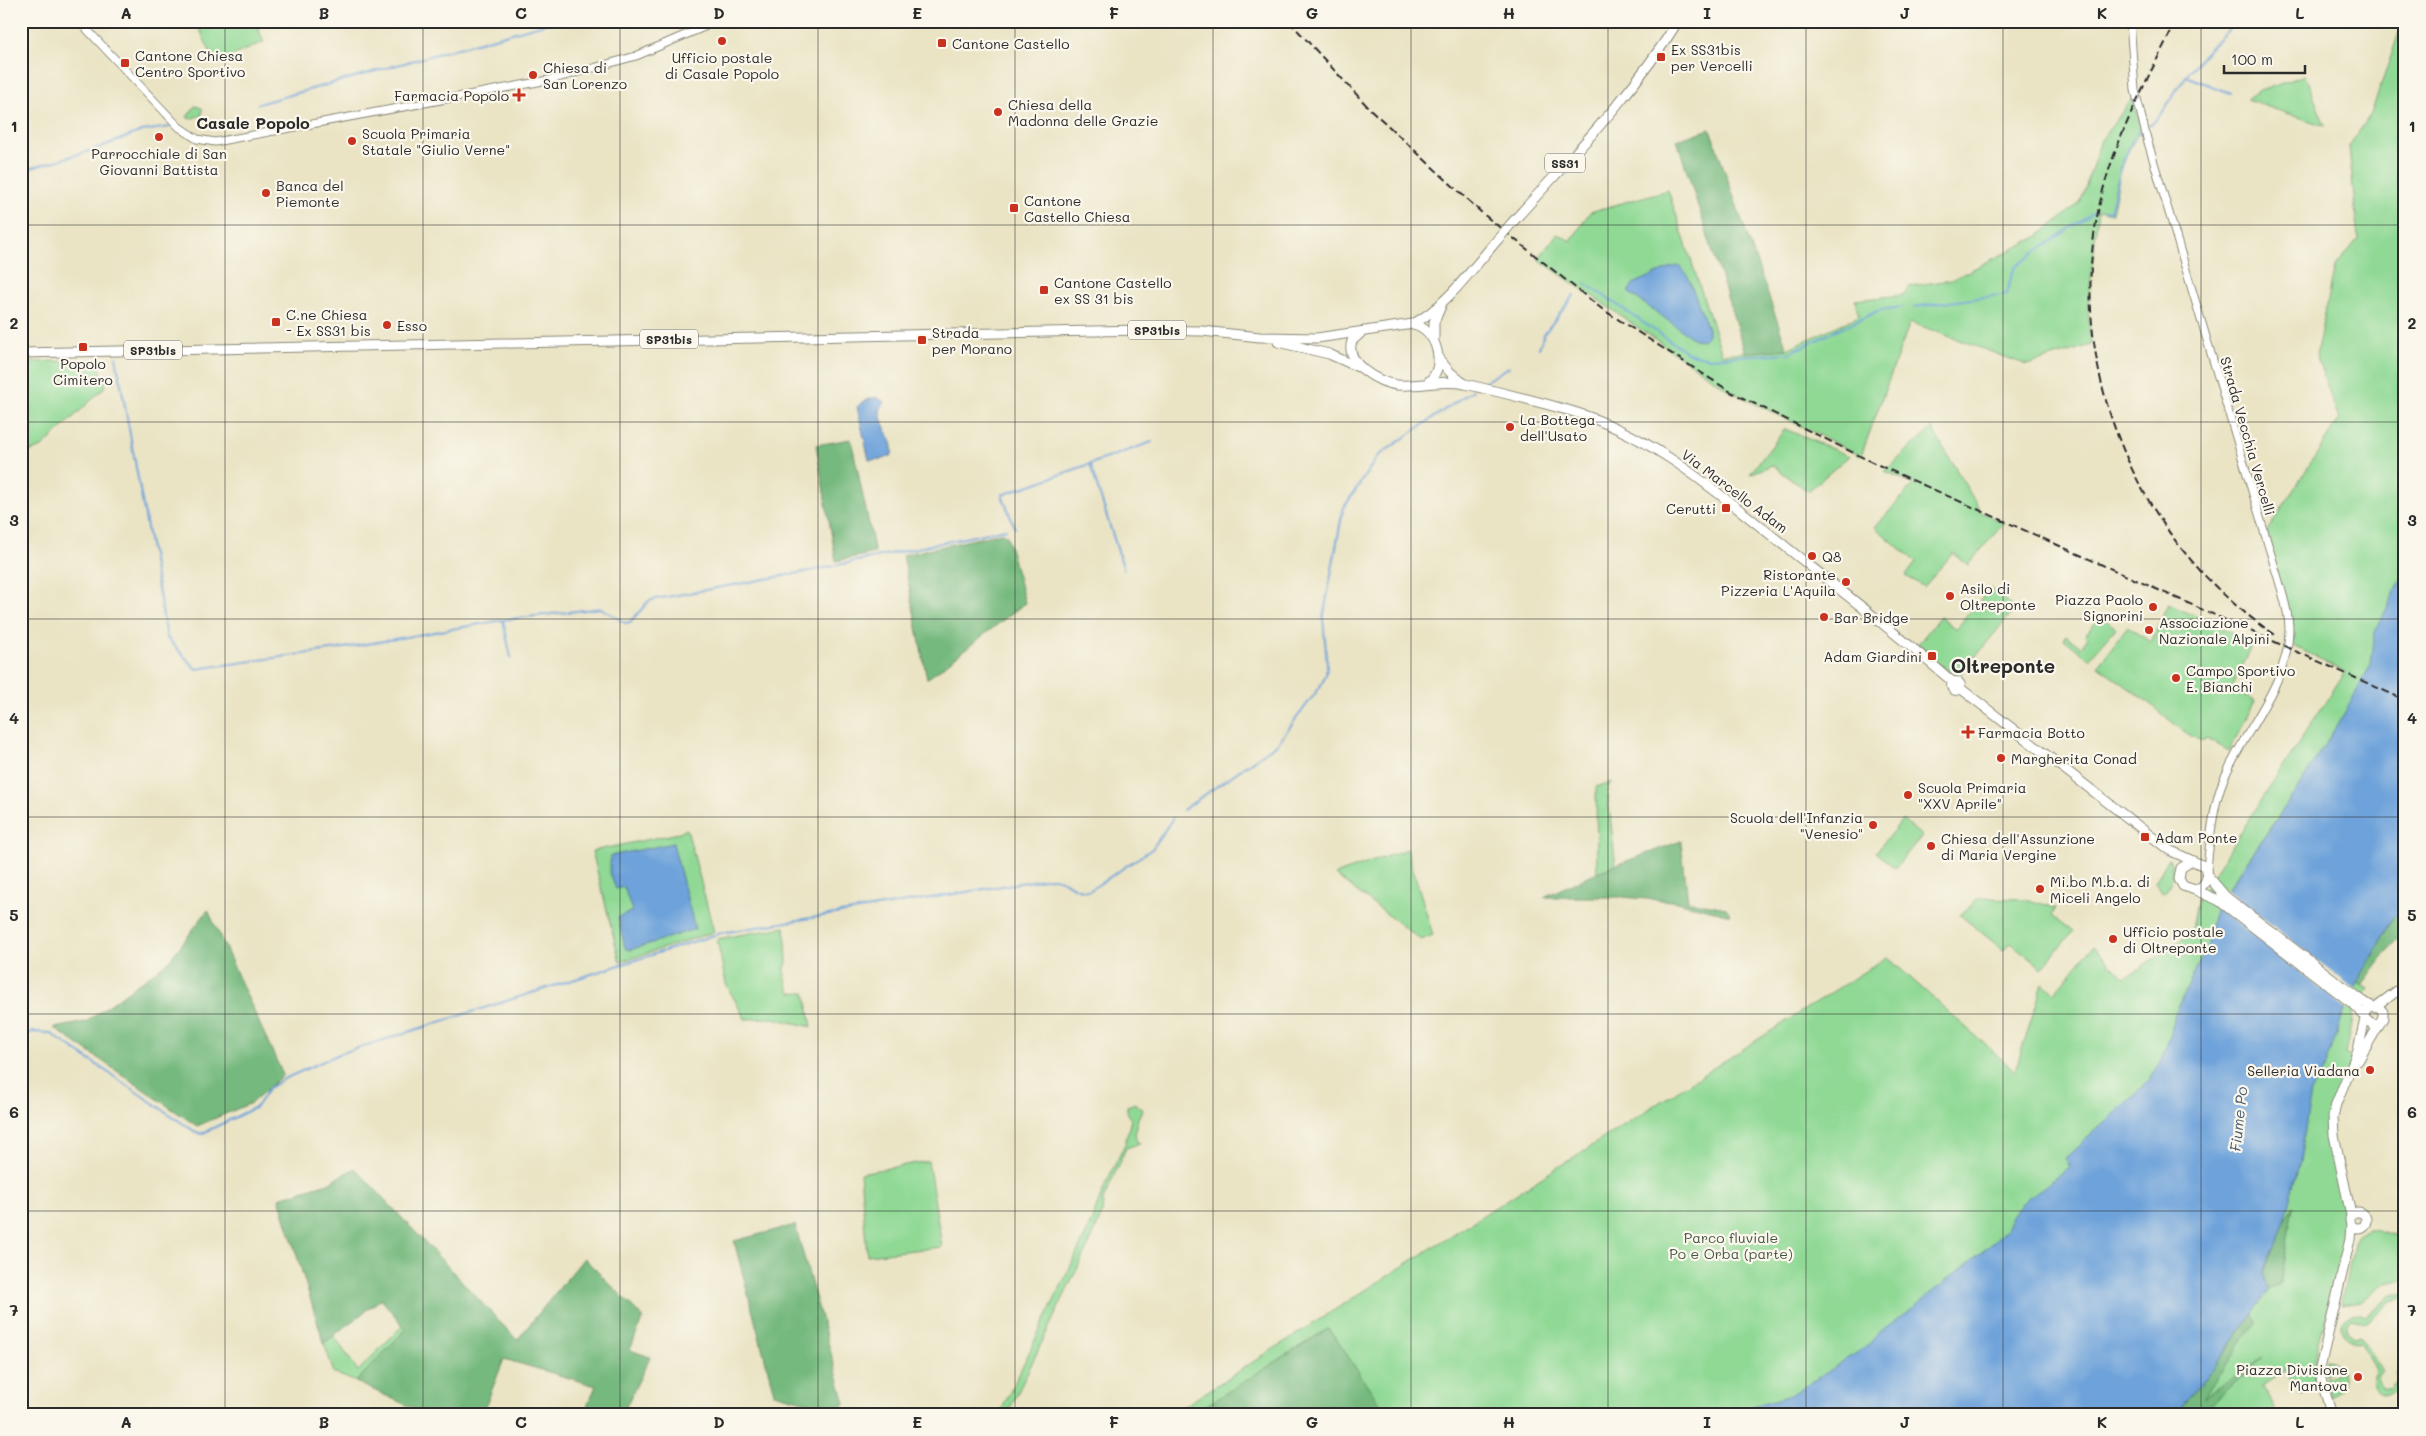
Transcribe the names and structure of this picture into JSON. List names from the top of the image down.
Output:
{
  "streets": {
    "main road": ["SS31", "SP31bis", "Via Marcello Adam"],
    "street": ["Strada Vecchia Vercelli"]
  },
  "crossings": [
    ["SS31", "SP31bis"],
    ["SS31", "Via Marcello Adam"],
    ["SP31bis", "Via Marcello Adam"],
    ["Strada Vecchia Vercelli", "Via Marcello Adam"]
  ],
  "districts": ["Casale Popolo", "Oltreponte"],
  "water": ["Fiume Po"],
  "parks": ["Parco fluviale Po e Orba (parte)"],
  "places": {
    "other": [
      "Ufficio postale di Casale Popolo",
      "Chiesa di San Lorenzo",
      "Chiesa della Madonna delle Grazie",
      "Parrocchiale di San Giovanni Battista",
      "Scuola Primaria Statale \"Giulio Verne\"",
      "Banca del Piemonte",
      "Esso",
      "La Bottega dell'Usato",
      "Q8",
      "Ristorante Pizzeria L'Aquila",
      "Asilo di Oltreponte",
      "Piazza Paolo Signorini",
      "Bar Bridge",
      "Associazione Nazionale Alpini",
      "Campo Sportivo E. Bianchi",
      "Margherita Conad",
      "Scuola Primaria \"XXV Aprile\"",
      "Scuola dell'Infanzia \"Venesio\"",
      "Chiesa dell'Assunzione di Maria Vergine",
      "Mi.bo M.b.a. di Miceli Angelo",
      "Ufficio postale di Oltreponte",
      "Selleria Viadana",
      "Piazza Divisione Mantova"
    ],
    "transit": [
      "Cantone Castello",
      "Ex SS31bis per Vercelli",
      "Cantone Chiesa Centro Sportivo",
      "Cantone Castello Chiesa",
      "Cantone Castello ex SS 31 bis",
      "C.ne Chiesa - Ex SS31 bis",
      "Strada per Morano",
      "Popolo Cimitero",
      "Cerutti",
      "Adam Giardini",
      "Adam Ponte"
    ],
    "health": ["Farmacia Popolo", "Farmacia Botto"]
  },
  "scale_bar": "100 m",
  "grid": {
    "columns": [
      "A",
      "B",
      "C",
      "D",
      "E",
      "F",
      "G",
      "H",
      "I",
      "J",
      "K",
      "L"
    ],
    "rows": [
      "1",
      "2",
      "3",
      "4",
      "5",
      "6",
      "7"
    ]
  }
}
